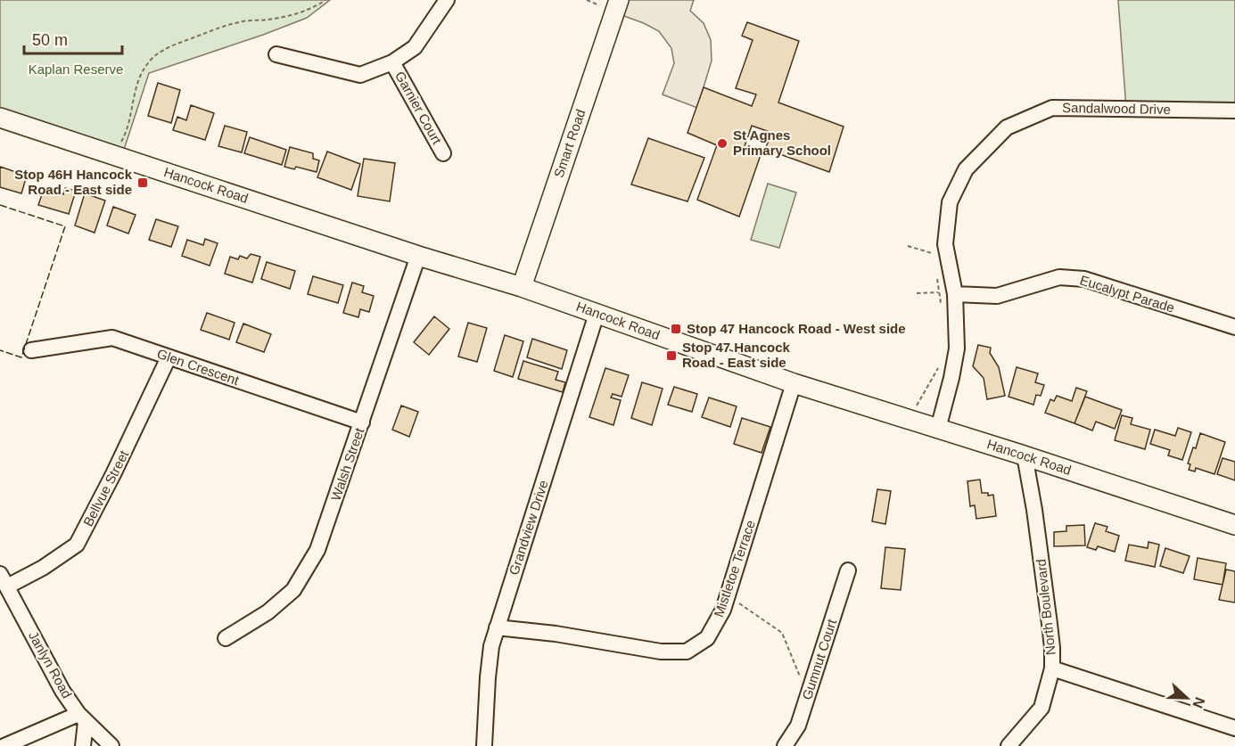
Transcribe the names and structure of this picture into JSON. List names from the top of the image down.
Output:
{
  "streets": {
    "main road": ["Smart Road", "Hancock Road"],
    "street": [
      "Garnier Court",
      "Sandalwood Drive",
      "Eucalypt Parade",
      "Glen Crescent",
      "Walsh Street",
      "Bellvue Street",
      "Grandview Drive",
      "Mistletoe Terrace",
      "North Boulevard",
      "Gumnut Court",
      "Janlyn Road"
    ]
  },
  "crossings": [
    ["Sandalwood Drive", "Hancock Road"],
    ["Sandalwood Drive", "Eucalypt Parade"],
    ["Smart Road", "Hancock Road"],
    ["Hancock Road", "Walsh Street"],
    ["Hancock Road", "Grandview Drive"],
    ["Hancock Road", "Mistletoe Terrace"],
    ["Hancock Road", "North Boulevard"],
    ["Glen Crescent", "Walsh Street"],
    ["Glen Crescent", "Bellvue Street"],
    ["Bellvue Street", "Janlyn Road"],
    ["Grandview Drive", "Mistletoe Terrace"]
  ],
  "parks": ["Kaplan Reserve"],
  "places": {
    "other": ["St Agnes Primary School"],
    "transit": ["Stop 46H Hancock Road - East side", "Stop 47 Hancock Road - West side", "Stop 47 Hancock Road - East side"]
  },
  "scale_bar": "50 m",
  "north": "right"
}
